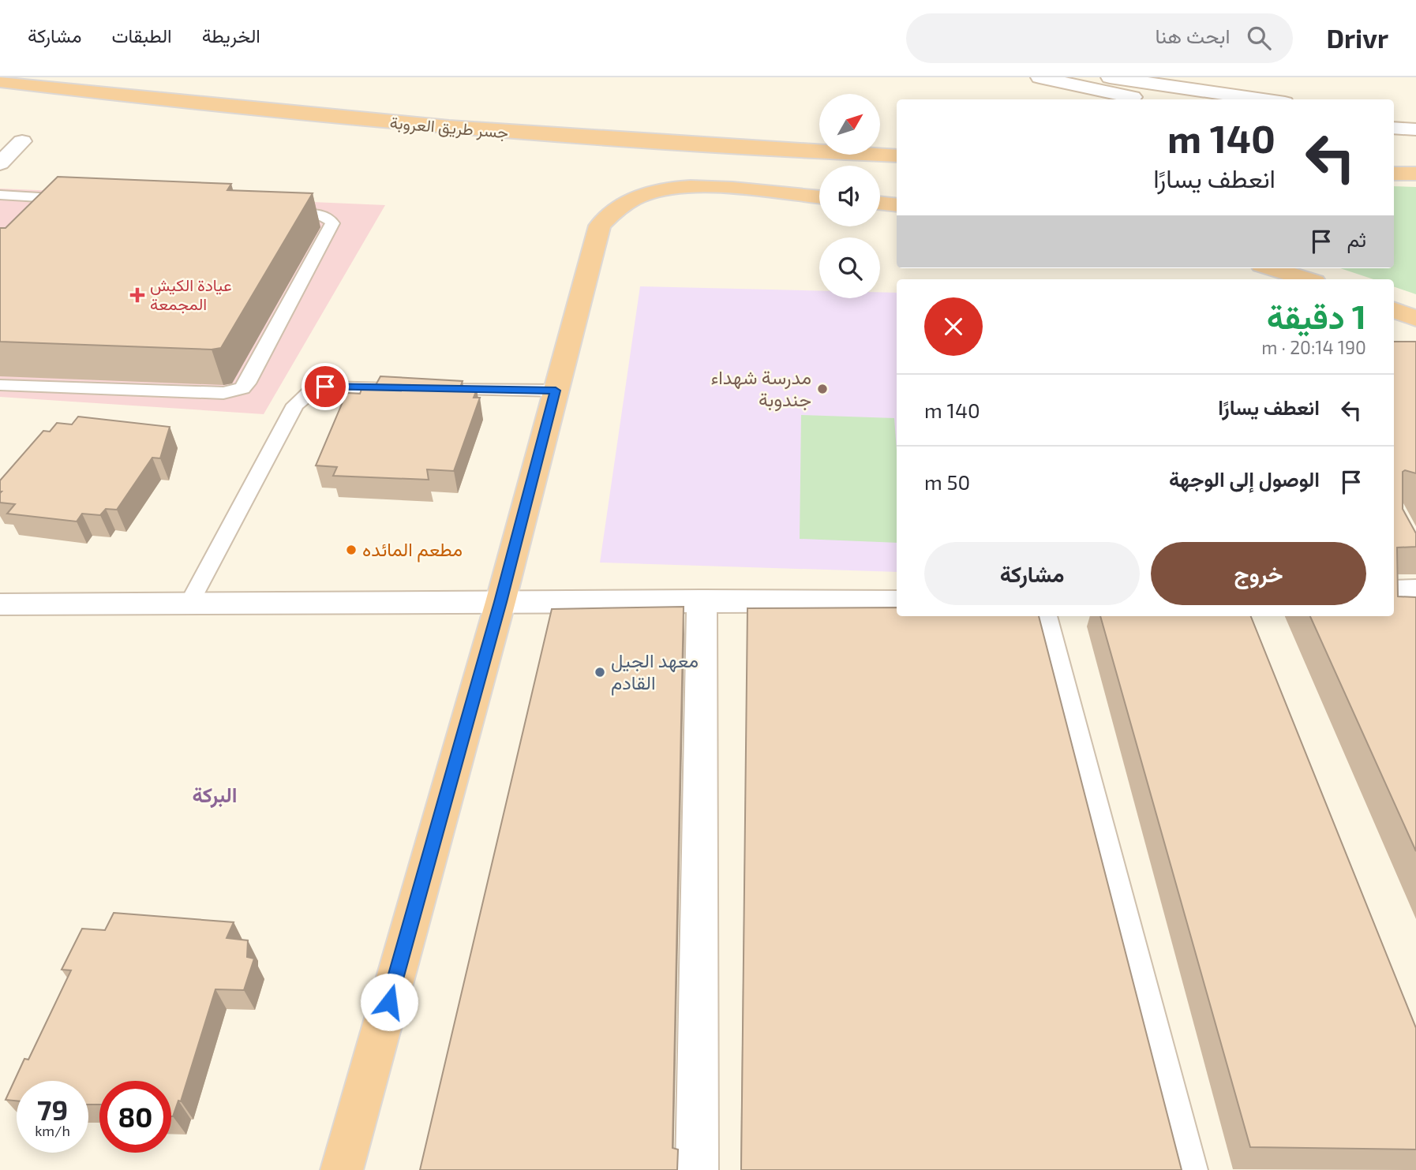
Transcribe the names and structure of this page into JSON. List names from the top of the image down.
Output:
{
  "streets": {
    "highway": ["جسر طريق العروبة"]
  },
  "districts": ["البركة"],
  "places": {
    "health": ["عيادة الكيش المجمعة"],
    "other": ["مدرسة شهداء جندوبة", "مطعم المائده", "معهد الجيل القادم"]
  },
  "north": "top right",
  "page": {
    "header": "Drivr",
    "search": "ابحث هنا",
    "nav": ["الخريطة", "الطبقات", "مشاركة"],
    "turn": ["140 m", "انعطف يسارًا"],
    "then": "ثم",
    "heading": ["1 دقيقة", "190 m · 20:14"],
    "list": [
      {
        "name": "انعطف يسارًا",
        "value": "140 m"
      },
      {
        "name": "الوصول إلى الوجهة",
        "value": "50 m"
      }
    ],
    "buttons": ["خروج", "مشاركة"],
    "speed": "79 km/h",
    "limit": "80"
  }
}
